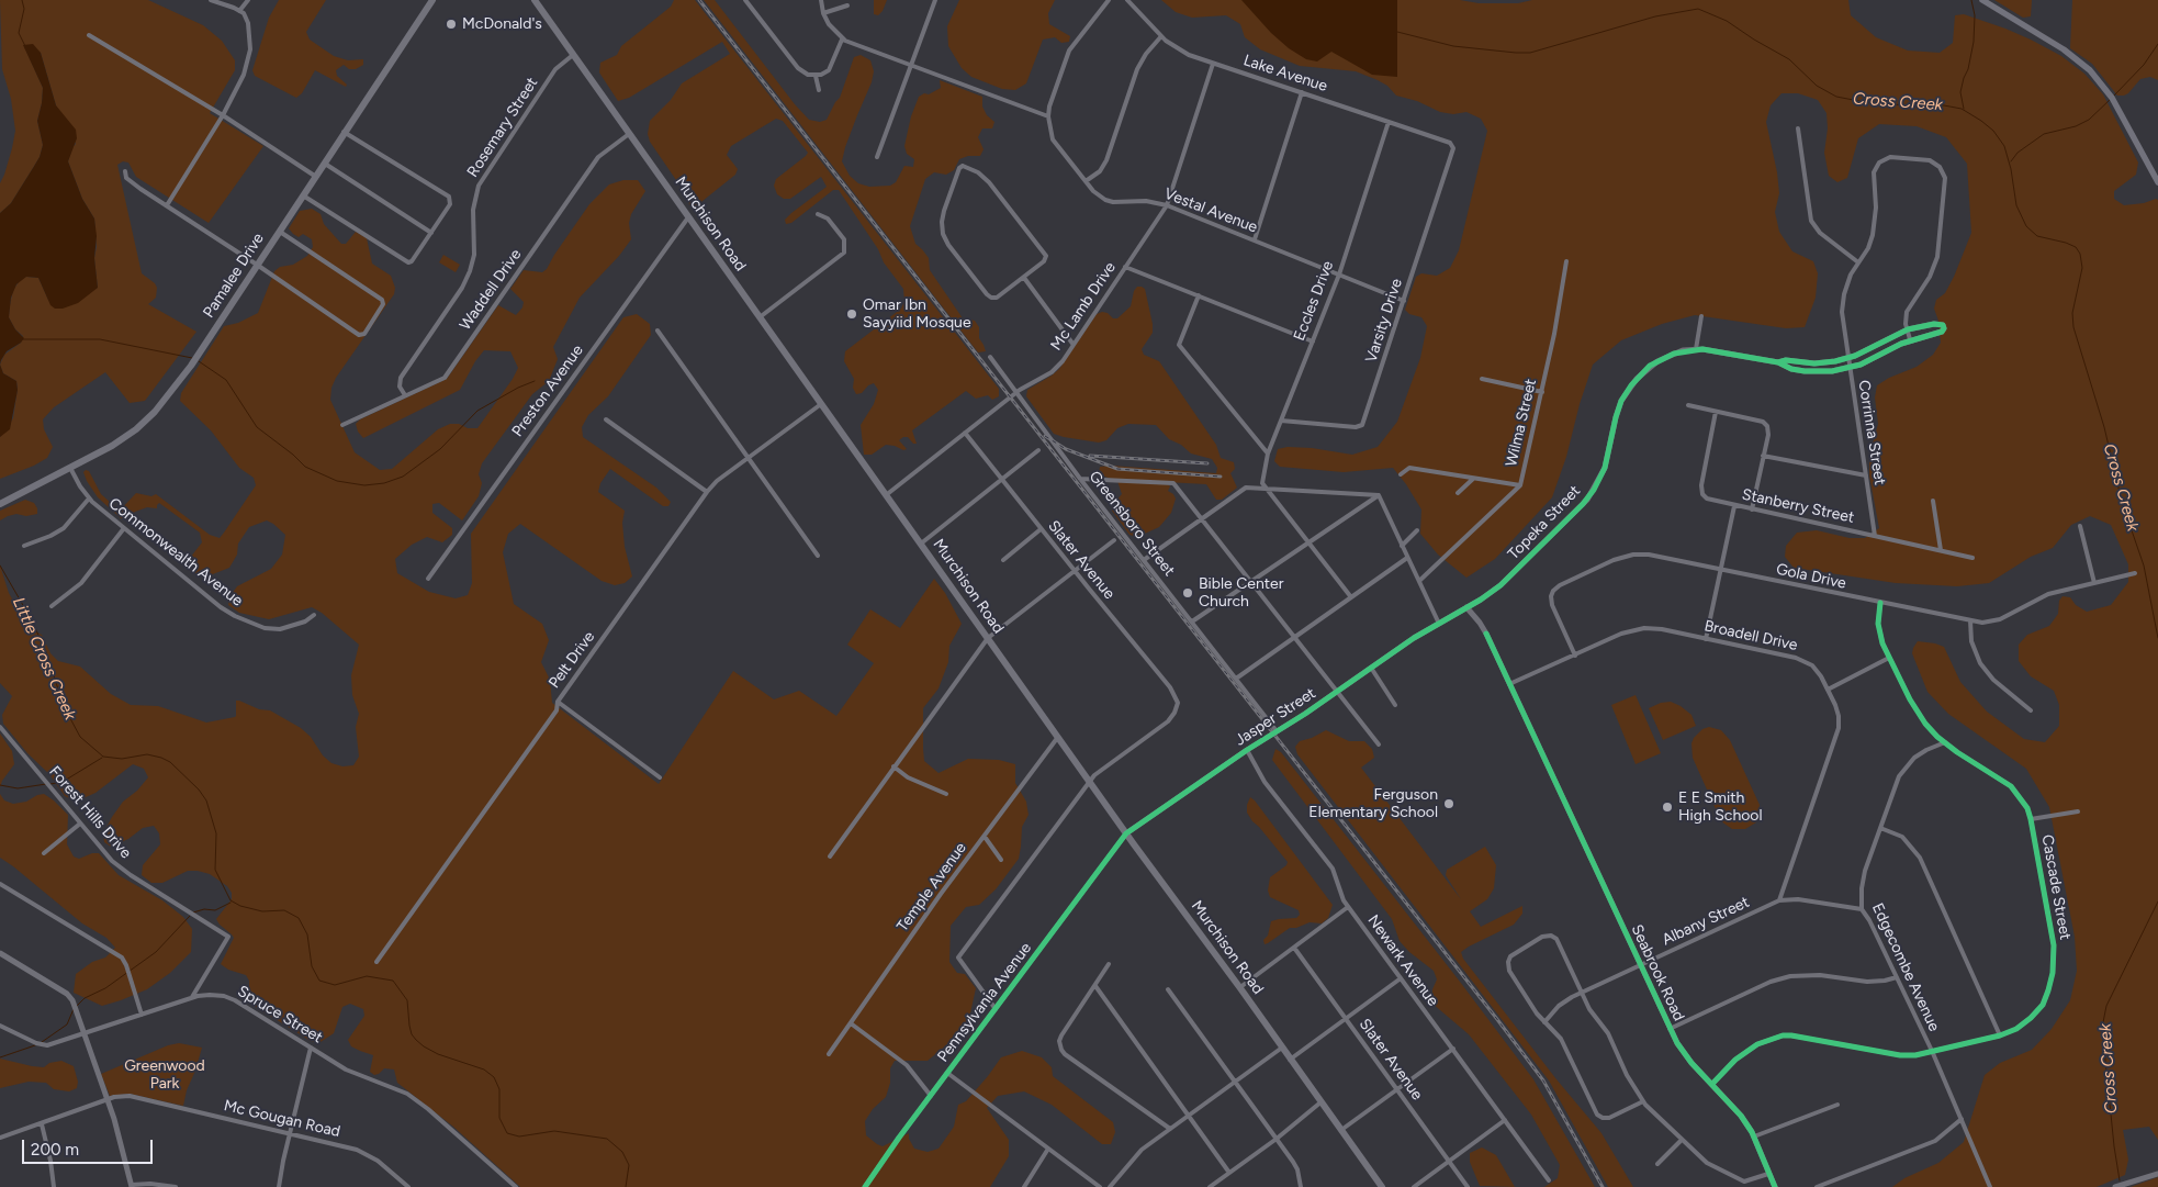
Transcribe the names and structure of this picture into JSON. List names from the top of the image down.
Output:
{
  "streets": {
    "main road": ["Murchison Road", "Pamalee Drive"],
    "street": [
      "Lake Avenue",
      "Rosemary Street",
      "Vestal Avenue",
      "Waddell Drive",
      "Eccles Drive",
      "Mc Lamb Drive",
      "Varsity Drive",
      "Preston Avenue",
      "Wilma Street",
      "Corrinna Street",
      "Stanberry Street",
      "Topeka Street",
      "Greensboro Street",
      "Commonwealth Avenue",
      "Slater Avenue",
      "Gola Drive",
      "Broadell Drive",
      "Pelt Drive",
      "Jasper Street",
      "Forest Hills Drive",
      "Temple Avenue",
      "Cascade Street",
      "Albany Street",
      "Newark Avenue",
      "Edgecombe Avenue",
      "Seabrook Road",
      "Pennsylvania Avenue",
      "Spruce Street",
      "Mc Gougan Road"
    ]
  },
  "crossings": [
    ["Lake Avenue", "Eccles Drive"],
    ["Lake Avenue", "Mc Lamb Drive"],
    ["Lake Avenue", "Varsity Drive"],
    ["Rosemary Street", "Murchison Road"],
    ["Rosemary Street", "Waddell Drive"],
    ["Vestal Avenue", "Eccles Drive"],
    ["Vestal Avenue", "Mc Lamb Drive"],
    ["Vestal Avenue", "Varsity Drive"],
    ["Murchison Road", "Waddell Drive"],
    ["Murchison Road", "Mc Lamb Drive"],
    ["Murchison Road", "Preston Avenue"],
    ["Murchison Road", "Slater Avenue"],
    ["Murchison Road", "Pelt Drive"],
    ["Murchison Road", "Jasper Street"],
    ["Murchison Road", "Temple Avenue"],
    ["Murchison Road", "Pennsylvania Avenue"],
    ["Pamalee Drive", "Commonwealth Avenue"],
    ["Eccles Drive", "Varsity Drive"],
    ["Mc Lamb Drive", "Greensboro Street"],
    ["Mc Lamb Drive", "Slater Avenue"],
    ["Corrinna Street", "Stanberry Street"],
    ["Topeka Street", "Jasper Street"],
    ["Topeka Street", "Seabrook Road"],
    ["Greensboro Street", "Jasper Street"],
    ["Gola Drive", "Broadell Drive"],
    ["Gola Drive", "Cascade Street"],
    ["Broadell Drive", "Albany Street"],
    ["Broadell Drive", "Seabrook Road"],
    ["Jasper Street", "Newark Avenue"],
    ["Jasper Street", "Pennsylvania Avenue"],
    ["Forest Hills Drive", "Spruce Street"],
    ["Cascade Street", "Edgecombe Avenue"],
    ["Cascade Street", "Seabrook Road"],
    ["Albany Street", "Edgecombe Avenue"],
    ["Albany Street", "Seabrook Road"]
  ],
  "water": ["Cross Creek", "Little Cross Creek"],
  "parks": ["Greenwood Park"],
  "places": [
    "McDonald's",
    "Omar Ibn Sayyiid Mosque",
    "Bible Center Church",
    "Ferguson Elementary School",
    "E E Smith High School"
  ],
  "scale_bar": "200 m"
}
